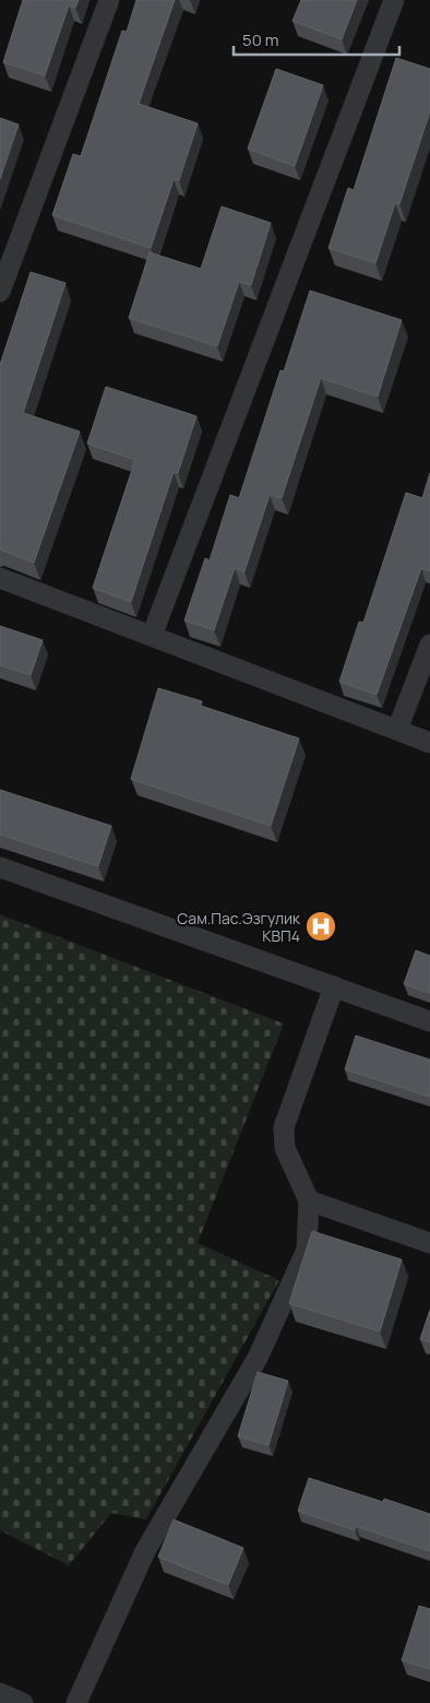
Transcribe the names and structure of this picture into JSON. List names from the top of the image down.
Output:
{
  "places": {
    "hospital": ["Сам.Пас.Эзгулик КВП4"]
  },
  "scale_bar": "50 m"
}
